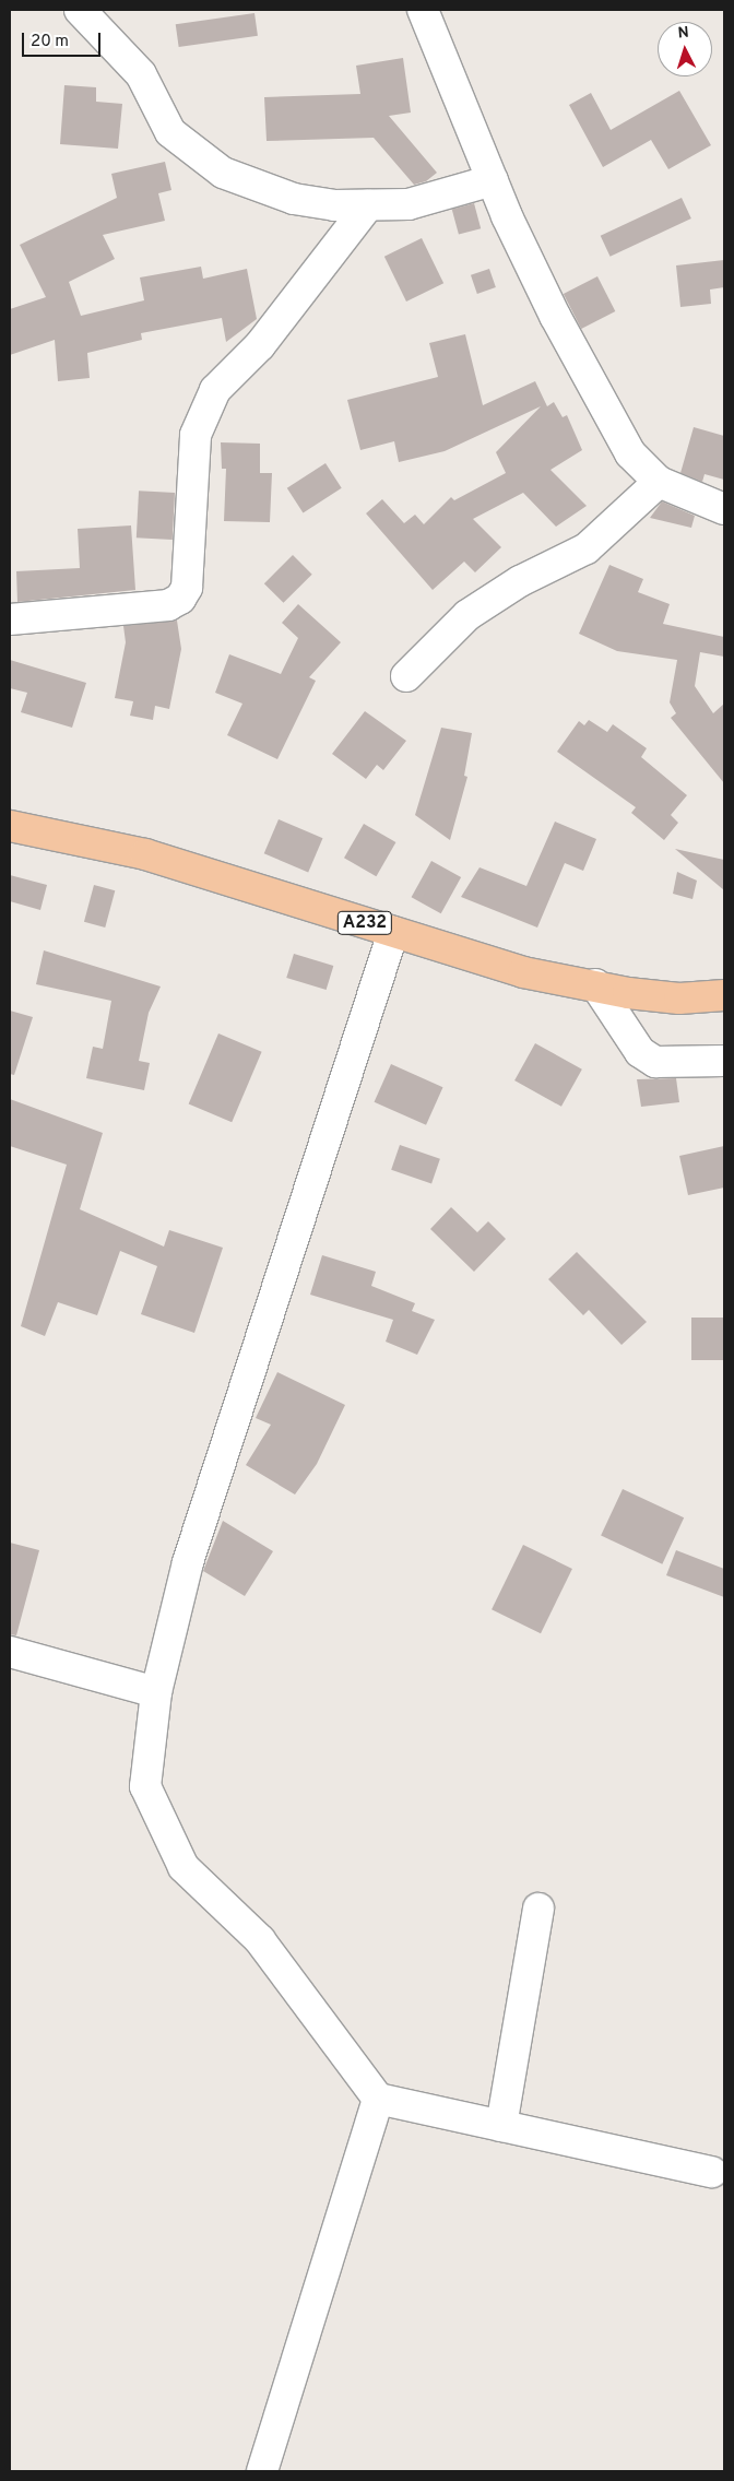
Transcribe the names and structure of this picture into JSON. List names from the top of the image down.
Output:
{
  "streets": {
    "main road": ["A232"]
  },
  "scale_bar": "20 m",
  "north": "top"
}
